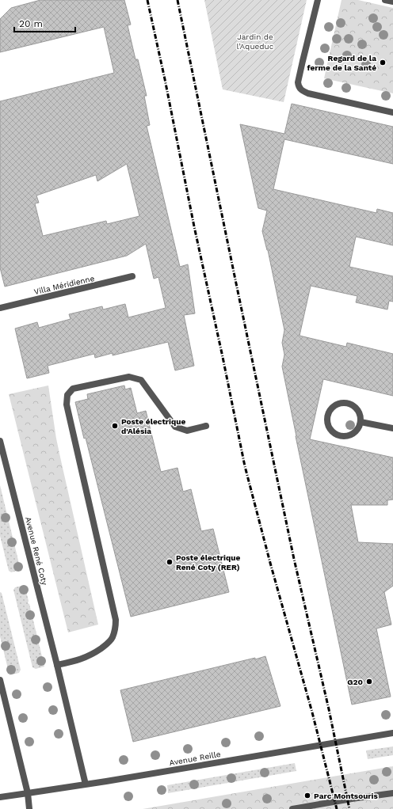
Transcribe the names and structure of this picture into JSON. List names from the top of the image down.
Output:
{
  "streets": {
    "street": ["Villa Méridienne", "Avenue René Coty", "Avenue Reille"]
  },
  "crossings": [
    ["Avenue René Coty", "Avenue Reille"]
  ],
  "parks": ["Jardin de l’Aqueduc"],
  "places": [
    "Regard de la ferme de la Santé",
    "Poste électrique d'Alésia",
    "Poste électrique René Coty (RER)",
    "G20",
    "Parc Montsouris"
  ],
  "scale_bar": "20 m"
}
